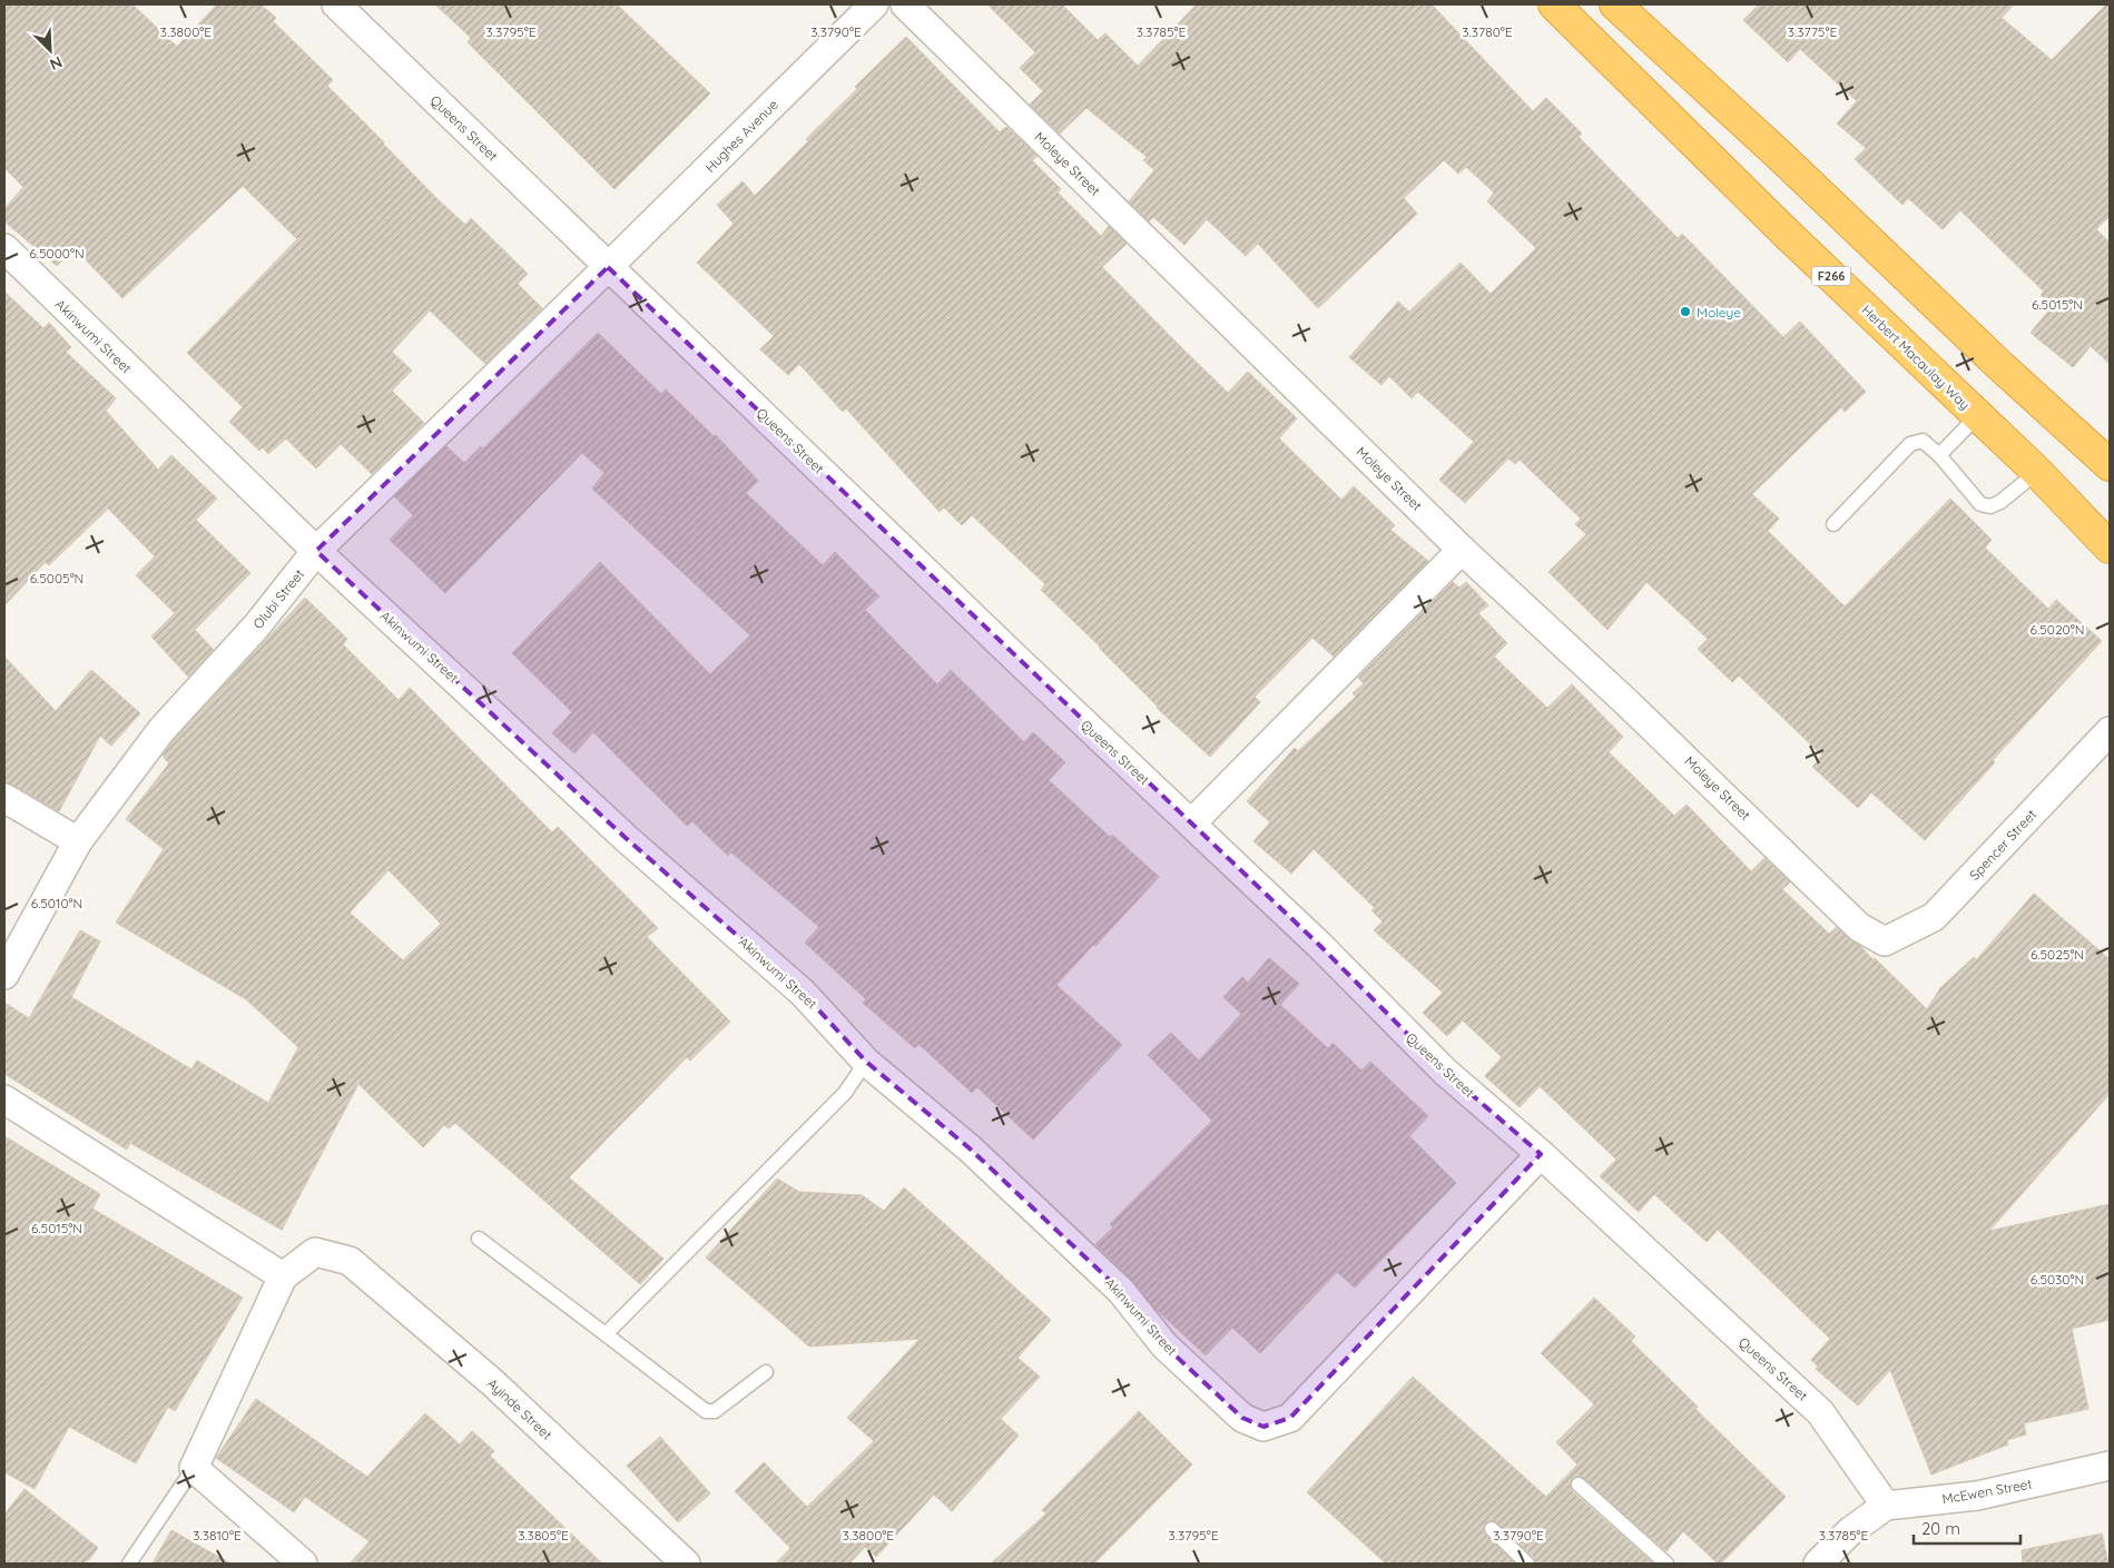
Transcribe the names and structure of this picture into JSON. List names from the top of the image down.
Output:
{
  "streets": {
    "highway": ["F266", "Herbert Macaulay Way"],
    "street": [
      "Queens Street",
      "Hughes Avenue",
      "Moleye Street",
      "Akinwumi Street",
      "Olubi Street",
      "Spencer Street",
      "Ayinde Street",
      "McEwen Street"
    ]
  },
  "crossings": [
    ["Queens Street", "Hughes Avenue"],
    ["Queens Street", "Akinwumi Street"],
    ["Queens Street", "Olubi Street"],
    ["Queens Street", "McEwen Street"],
    ["Hughes Avenue", "Olubi Street"],
    ["Moleye Street", "Spencer Street"],
    ["Akinwumi Street", "Olubi Street"]
  ],
  "places": ["Moleye"],
  "scale_bar": "20 m",
  "north": "bottom right",
  "coordinates": [
    "3.3800°E",
    "3.3795°E",
    "3.3790°E",
    "3.3785°E",
    "3.3780°E",
    "3.3775°E",
    "6.5000°N",
    "6.5015°N",
    "6.5005°N",
    "6.5020°N",
    "6.5010°N",
    "6.5025°N",
    "6.5030°N",
    "3.3810°E",
    "3.3805°E"
  ]
}
